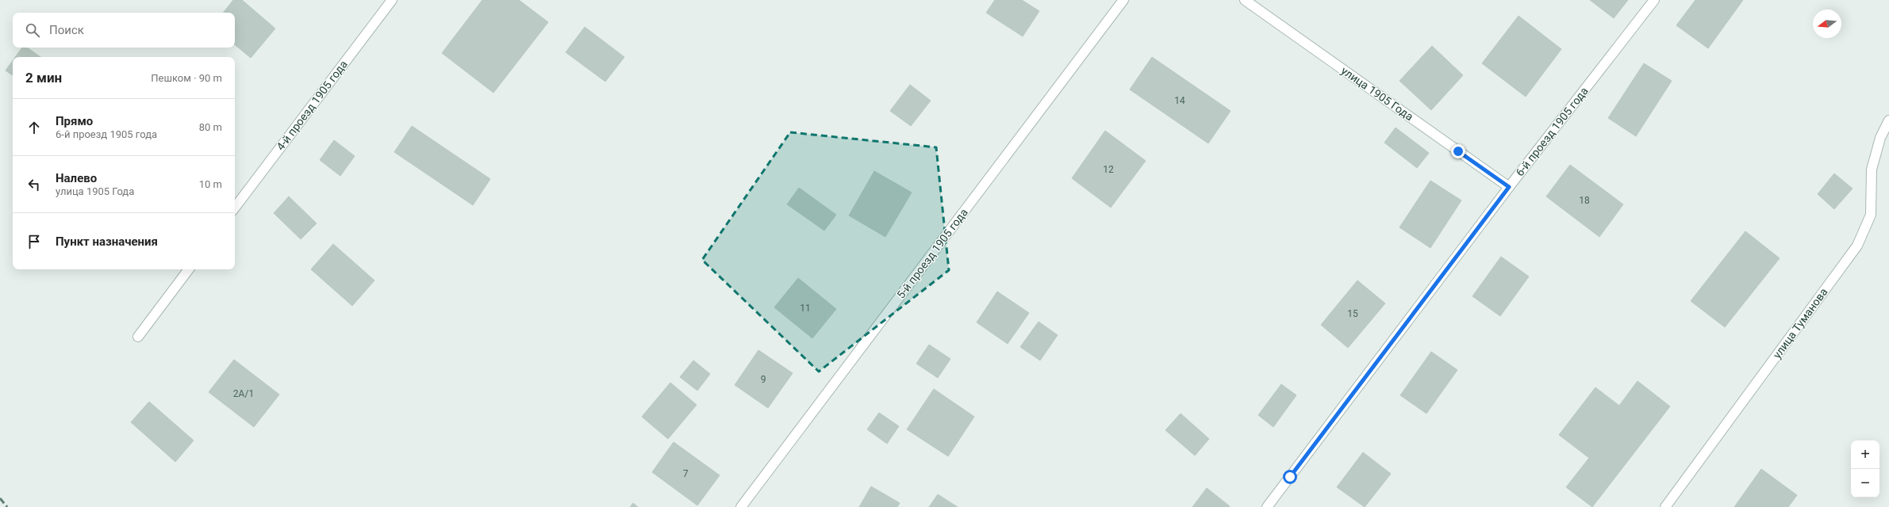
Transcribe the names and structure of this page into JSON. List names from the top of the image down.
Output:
{
  "streets": {
    "street": [
      "улица 1905 Года",
      "4-й проезд 1905 года",
      "6-й проезд 1905 года",
      "5-й проезд 1905 года",
      "улица Туманова"
    ]
  },
  "crossings": [
    ["улица 1905 Года", "6-й проезд 1905 года"]
  ],
  "house_numbers": [
    "14",
    "12",
    "18",
    "11",
    "15",
    "9",
    "2А/1",
    "7"
  ],
  "north": "left",
  "page": {
    "search": "Поиск",
    "heading": ["2 мин", "Пешком · 90 m"],
    "list": [
      ["Прямо", "6-й проезд 1905 года", "80 m"],
      ["Налево", "улица 1905 Года", "10 m"],
      "Пункт назначения"
    ],
    "map_buttons": ["+", "−"]
  }
}
